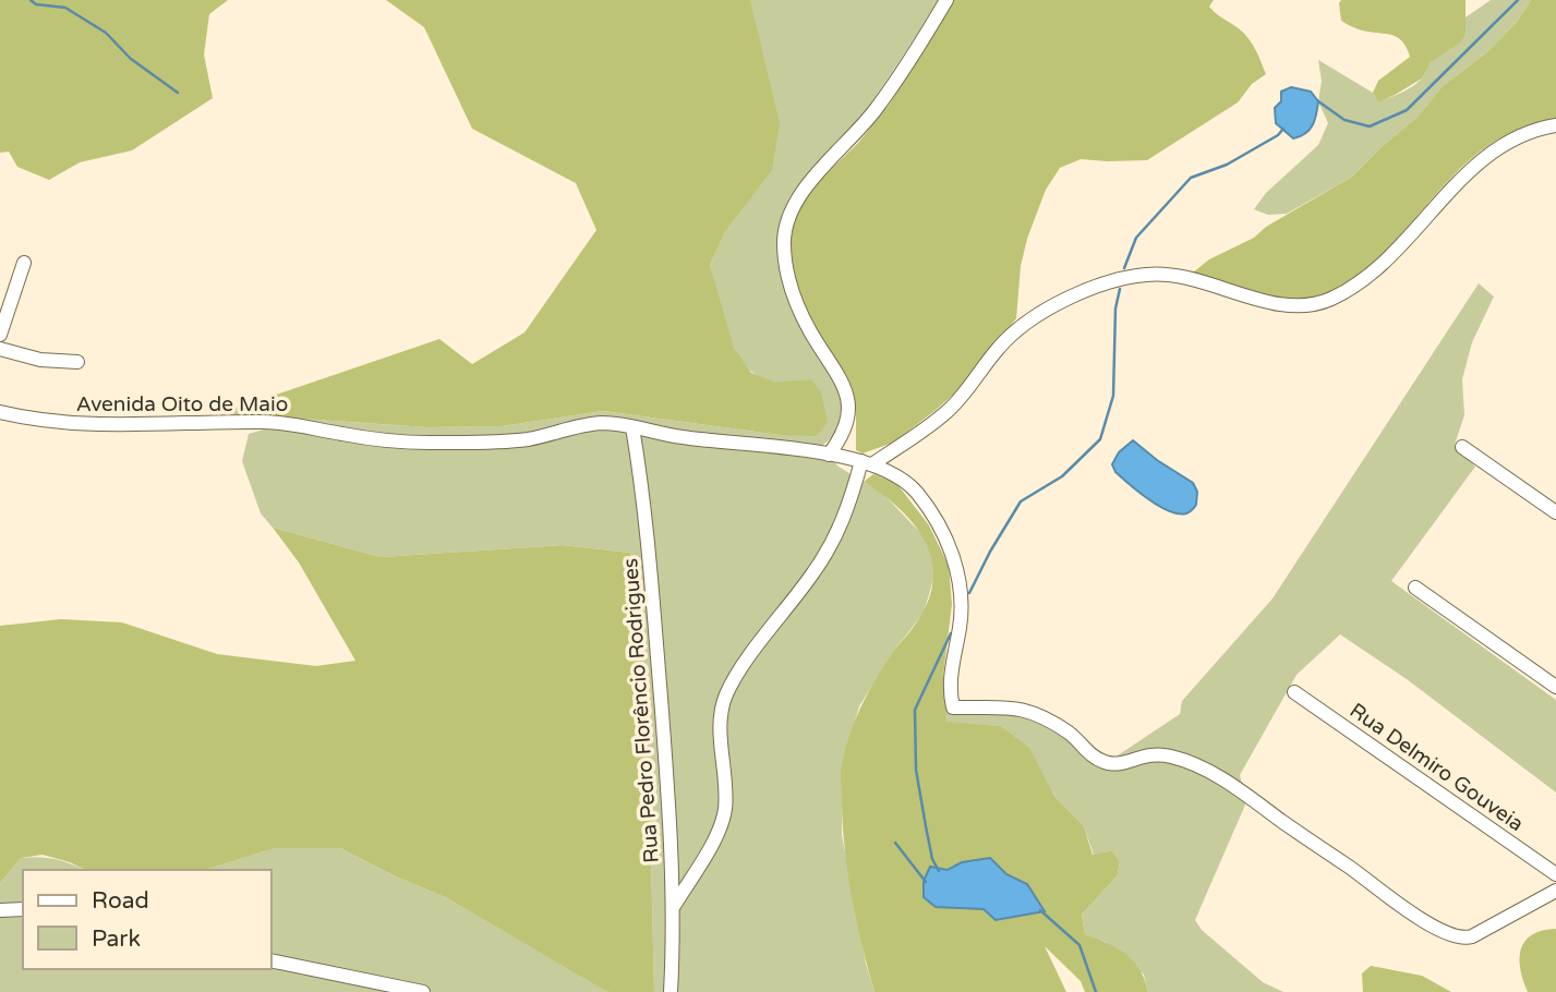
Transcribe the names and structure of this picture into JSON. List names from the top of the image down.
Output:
{
  "streets": {
    "street": ["Avenida Oito de Maio", "Rua Pedro Florêncio Rodrigues", "Rua Delmiro Gouveia"]
  },
  "crossings": [
    ["Avenida Oito de Maio", "Rua Pedro Florêncio Rodrigues"]
  ],
  "legend": ["Road", "Park"]
}
